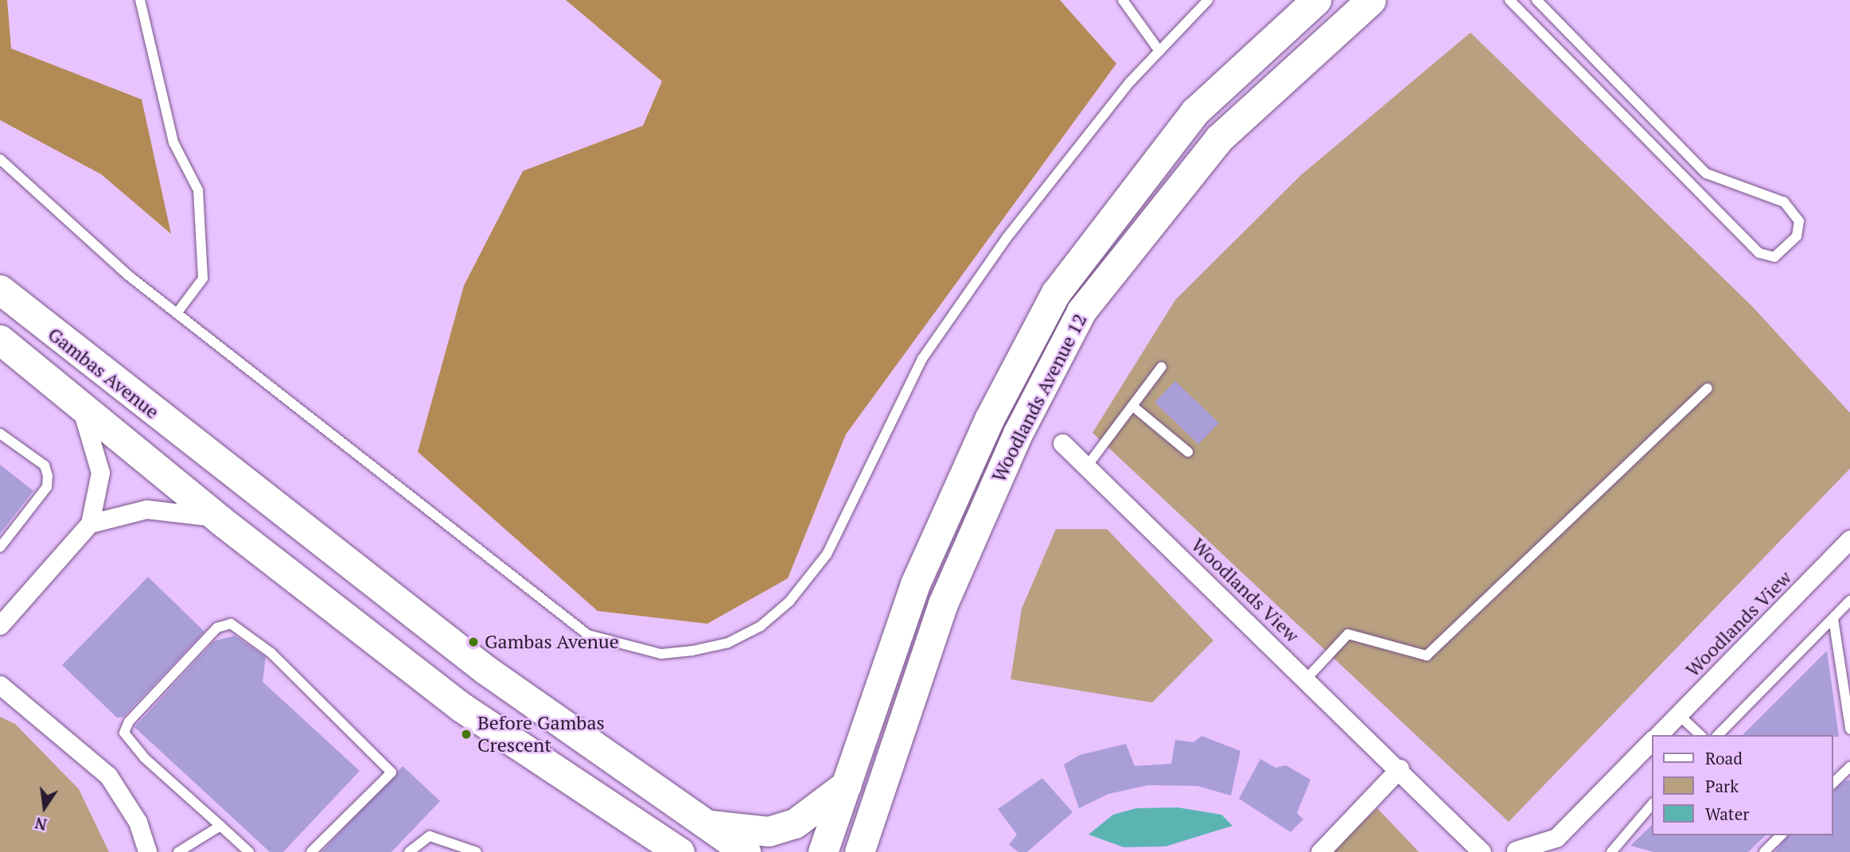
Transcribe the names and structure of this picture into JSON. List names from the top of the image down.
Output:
{
  "streets": {
    "main road": ["Gambas Avenue", "Woodlands Avenue 12"],
    "street": ["Woodlands View"]
  },
  "places": ["Gambas Avenue", "Before Gambas Crescent"],
  "legend": ["Road", "Park", "Water"],
  "north": "bottom"
}
